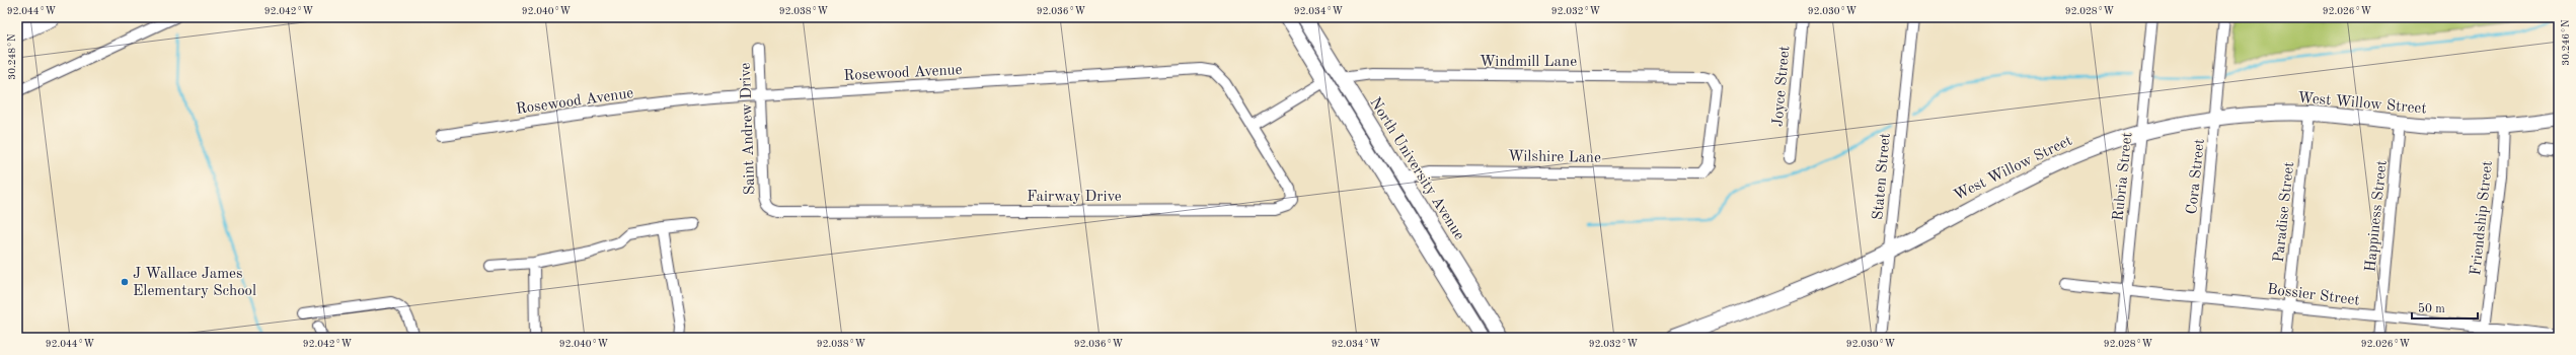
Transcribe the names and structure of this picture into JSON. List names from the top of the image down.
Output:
{
  "streets": {
    "main road": ["West Willow Street", "North University Avenue"],
    "street": [
      "Windmill Lane",
      "Rosewood Avenue",
      "Joyce Street",
      "Saint Andrew Drive",
      "Wilshire Lane",
      "Staten Street",
      "Rubria Street",
      "Cora Street",
      "Fairway Drive",
      "Paradise Street",
      "Happiness Street",
      "Friendship Street",
      "Bossier Street"
    ]
  },
  "crossings": [
    ["Windmill Lane", "Wilshire Lane"],
    ["Windmill Lane", "North University Avenue"],
    ["Rosewood Avenue", "Saint Andrew Drive"],
    ["Rosewood Avenue", "Fairway Drive"],
    ["West Willow Street", "Staten Street"],
    ["West Willow Street", "Rubria Street"],
    ["West Willow Street", "Cora Street"],
    ["West Willow Street", "Paradise Street"],
    ["West Willow Street", "Happiness Street"],
    ["West Willow Street", "Friendship Street"],
    ["Saint Andrew Drive", "Fairway Drive"],
    ["Wilshire Lane", "North University Avenue"],
    ["Rubria Street", "Bossier Street"],
    ["Cora Street", "Bossier Street"],
    ["Paradise Street", "Bossier Street"],
    ["Happiness Street", "Bossier Street"],
    ["Friendship Street", "Bossier Street"]
  ],
  "places": ["J Wallace James Elementary School"],
  "scale_bar": "50 m",
  "coordinates": [
    "92.044°W",
    "92.042°W",
    "92.040°W",
    "92.038°W",
    "92.036°W",
    "92.034°W",
    "92.032°W",
    "92.030°W",
    "92.028°W",
    "92.026°W",
    "30.246°N",
    "30.248°N"
  ]
}
